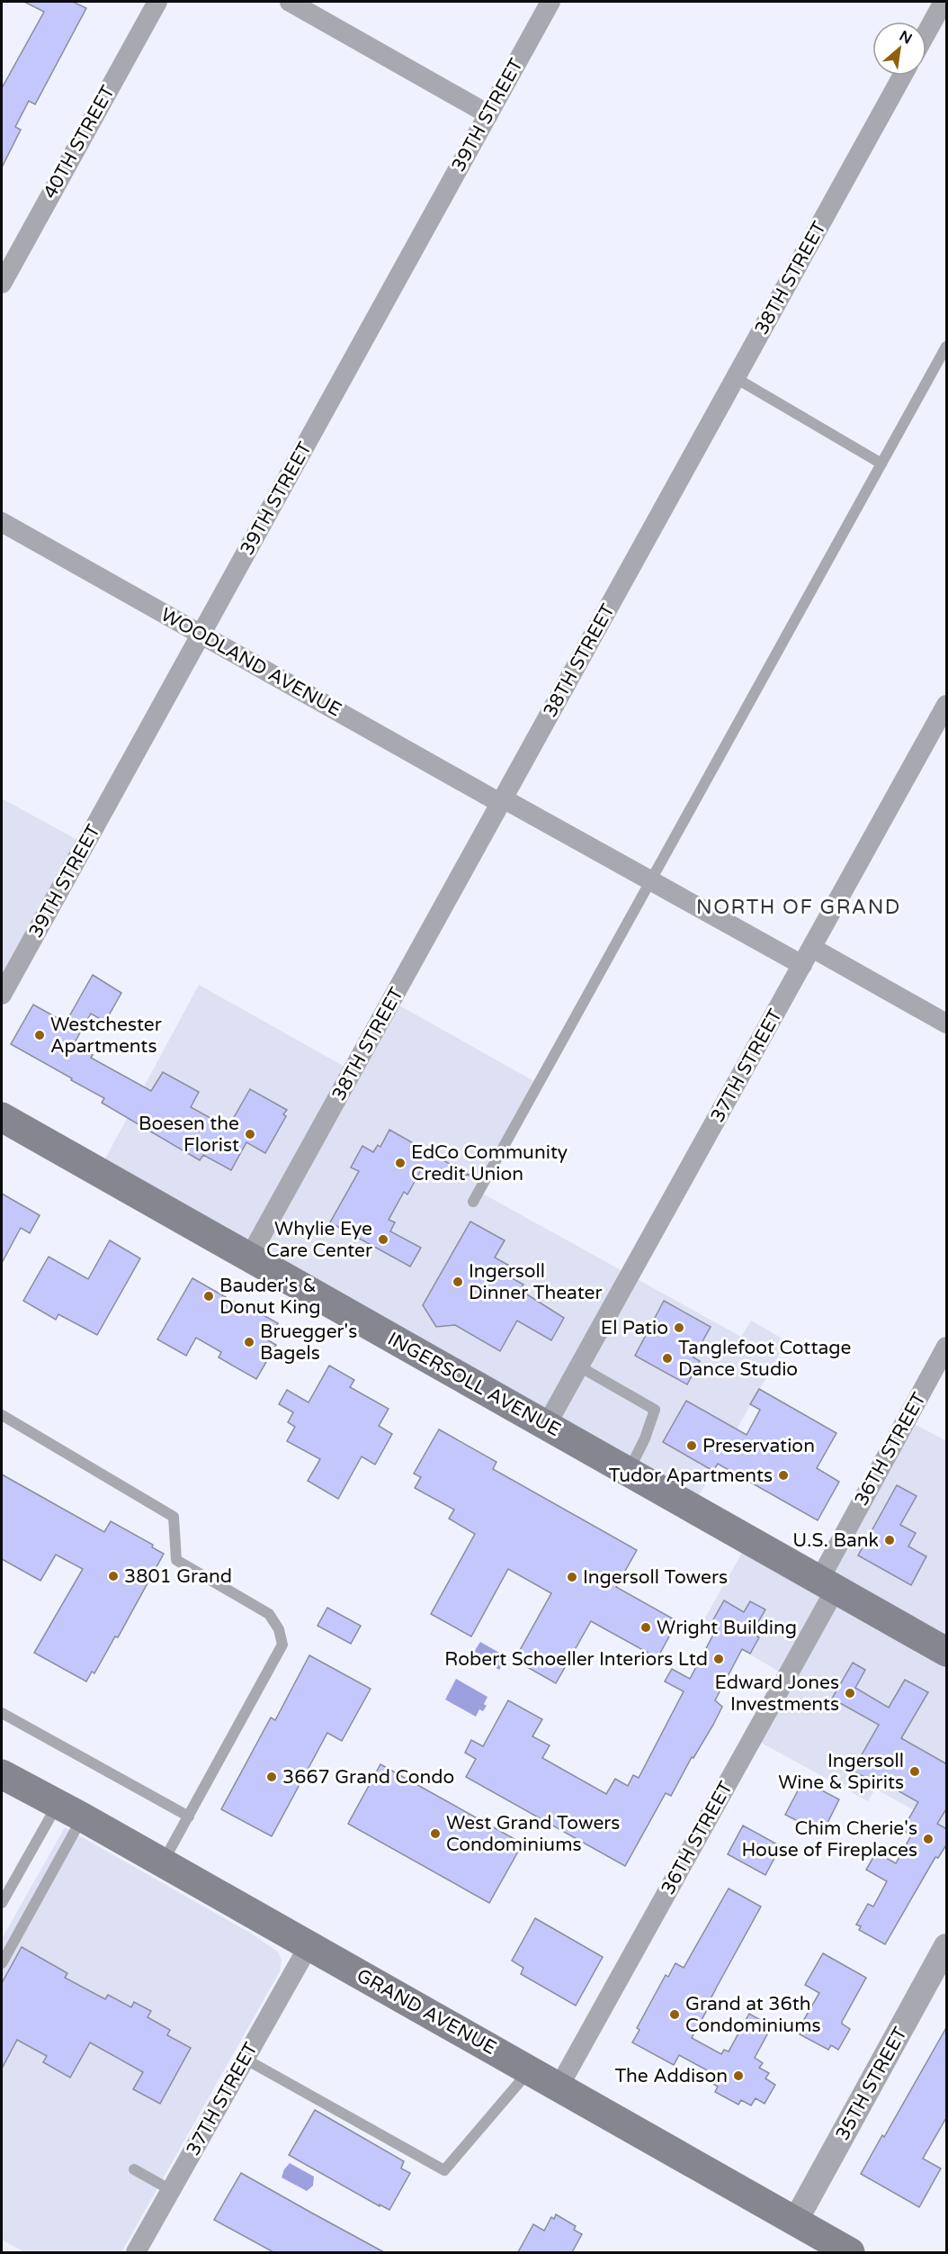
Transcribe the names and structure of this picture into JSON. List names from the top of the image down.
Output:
{
  "streets": {
    "main road": ["INGERSOLL AVENUE", "GRAND AVENUE"],
    "street": [
      "39TH STREET",
      "40TH STREET",
      "38TH STREET",
      "WOODLAND AVENUE",
      "37TH STREET",
      "36TH STREET",
      "35TH STREET"
    ]
  },
  "crossings": [
    ["39TH STREET", "WOODLAND AVENUE"],
    ["38TH STREET", "WOODLAND AVENUE"],
    ["38TH STREET", "INGERSOLL AVENUE"],
    ["WOODLAND AVENUE", "37TH STREET"],
    ["37TH STREET", "INGERSOLL AVENUE"],
    ["37TH STREET", "GRAND AVENUE"],
    ["INGERSOLL AVENUE", "36TH STREET"],
    ["36TH STREET", "GRAND AVENUE"],
    ["GRAND AVENUE", "35TH STREET"]
  ],
  "districts": ["NORTH OF GRAND"],
  "places": [
    "Westchester Apartments",
    "Boesen the Florist",
    "EdCo Community Credit Union",
    "Whylie Eye Care Center",
    "Ingersoll Dinner Theater",
    "Bauder's & Donut King",
    "El Patio",
    "Bruegger's Bagels",
    "Tanglefoot Cottage Dance Studio",
    "Preservation",
    "Tudor Apartments",
    "U.S. Bank",
    "3801 Grand",
    "Ingersoll Towers",
    "Wright Building",
    "Robert Schoeller Interiors Ltd",
    "Edward Jones Investments",
    "Ingersoll Wine & Spirits",
    "3667 Grand Condo",
    "West Grand Towers Condominiums",
    "Chim Cherie's House of Fireplaces",
    "Grand at 36th Condominiums",
    "The Addison"
  ],
  "north": "top right"
}
